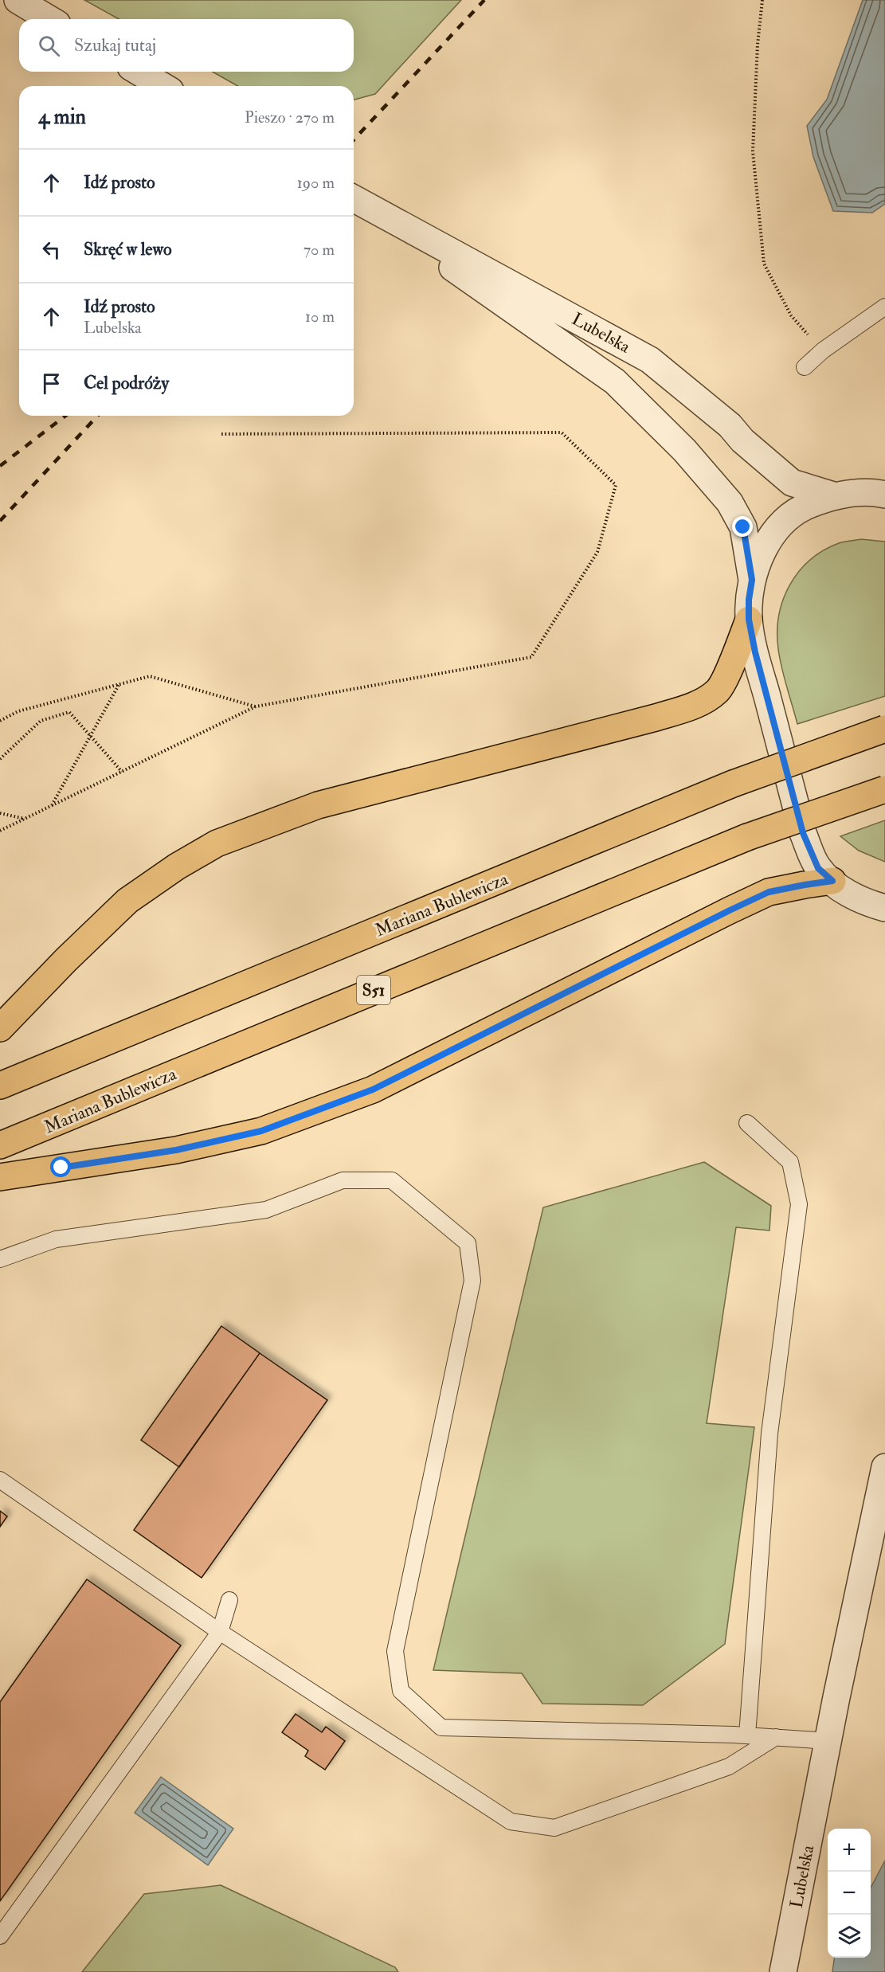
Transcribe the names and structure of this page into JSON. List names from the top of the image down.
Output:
{
  "streets": {
    "main road": ["Mariana Bublewicza", "S51"],
    "street": ["Lubelska"]
  },
  "page": {
    "search": "Szukaj tutaj",
    "heading": ["4 min", "Pieszo · 270 m"],
    "list": [
      ["Idź prosto", "190 m"],
      ["Skręć w lewo", "70 m"],
      ["Idź prosto", "Lubelska", "10 m"],
      "Cel podróży"
    ],
    "map_buttons": ["+", "−"]
  }
}
